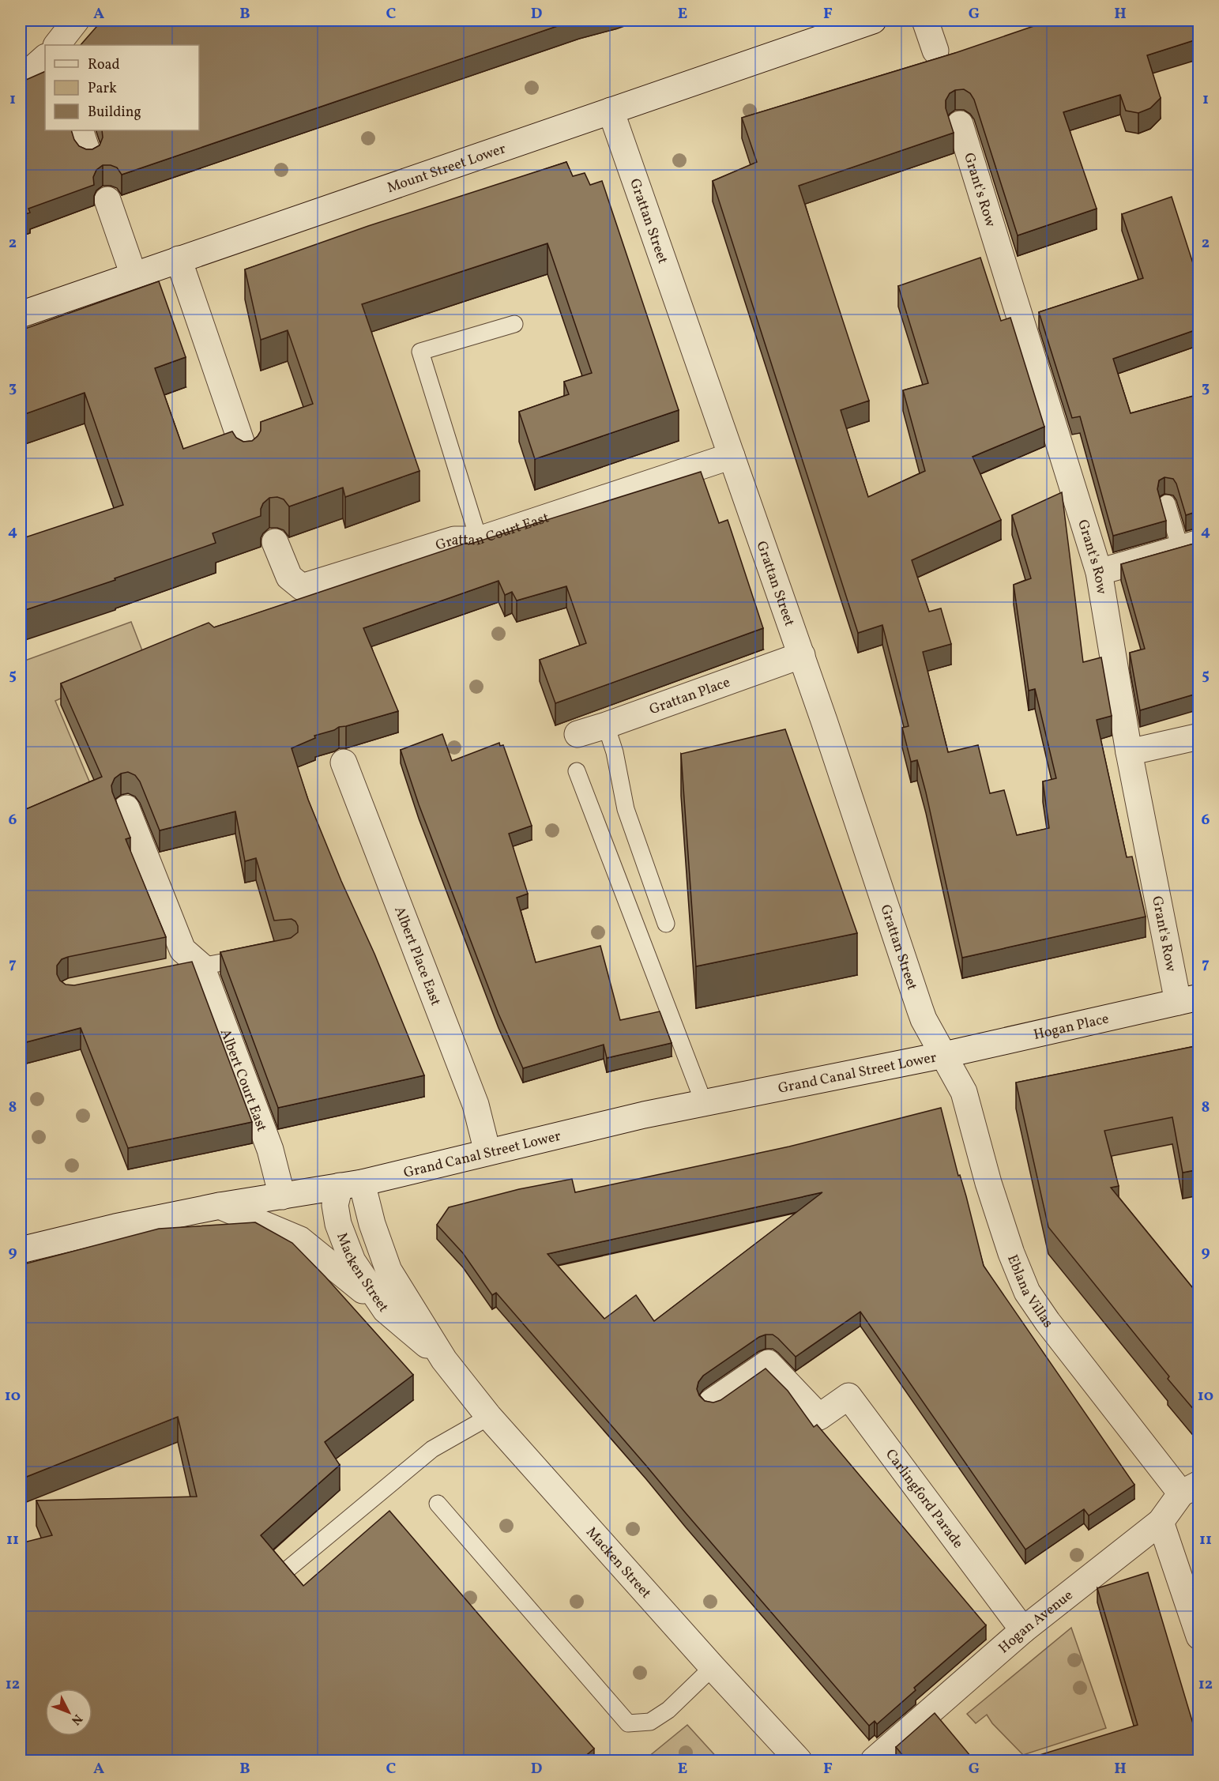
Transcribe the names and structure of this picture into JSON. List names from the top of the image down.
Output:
{
  "streets": {
    "street": [
      "Mount Street Lower",
      "Grant's Row",
      "Grattan Street",
      "Grattan Court East",
      "Grattan Place",
      "Albert Place East",
      "Hogan Place",
      "Grand Canal Street Lower",
      "Albert Court East",
      "Macken Street",
      "Eblana Villas",
      "Carlingford Parade",
      "Hogan Avenue"
    ]
  },
  "crossings": [
    ["Mount Street Lower", "Grattan Street"],
    ["Grant's Row", "Hogan Place"],
    ["Grattan Street", "Grattan Court East"],
    ["Grattan Street", "Grattan Place"],
    ["Grattan Street", "Hogan Place"],
    ["Grattan Street", "Grand Canal Street Lower"],
    ["Grattan Street", "Eblana Villas"],
    ["Albert Place East", "Grand Canal Street Lower"],
    ["Hogan Place", "Grand Canal Street Lower"],
    ["Hogan Place", "Eblana Villas"],
    ["Grand Canal Street Lower", "Albert Court East"],
    ["Grand Canal Street Lower", "Macken Street"],
    ["Grand Canal Street Lower", "Eblana Villas"],
    ["Eblana Villas", "Hogan Avenue"],
    ["Carlingford Parade", "Hogan Avenue"]
  ],
  "legend": ["Road", "Park", "Building"],
  "north": "bottom right",
  "grid": {
    "columns": [
      "A",
      "B",
      "C",
      "D",
      "E",
      "F",
      "G",
      "H"
    ],
    "rows": [
      "1",
      "2",
      "3",
      "4",
      "5",
      "6",
      "7",
      "8",
      "9",
      "10",
      "11",
      "12"
    ]
  }
}
